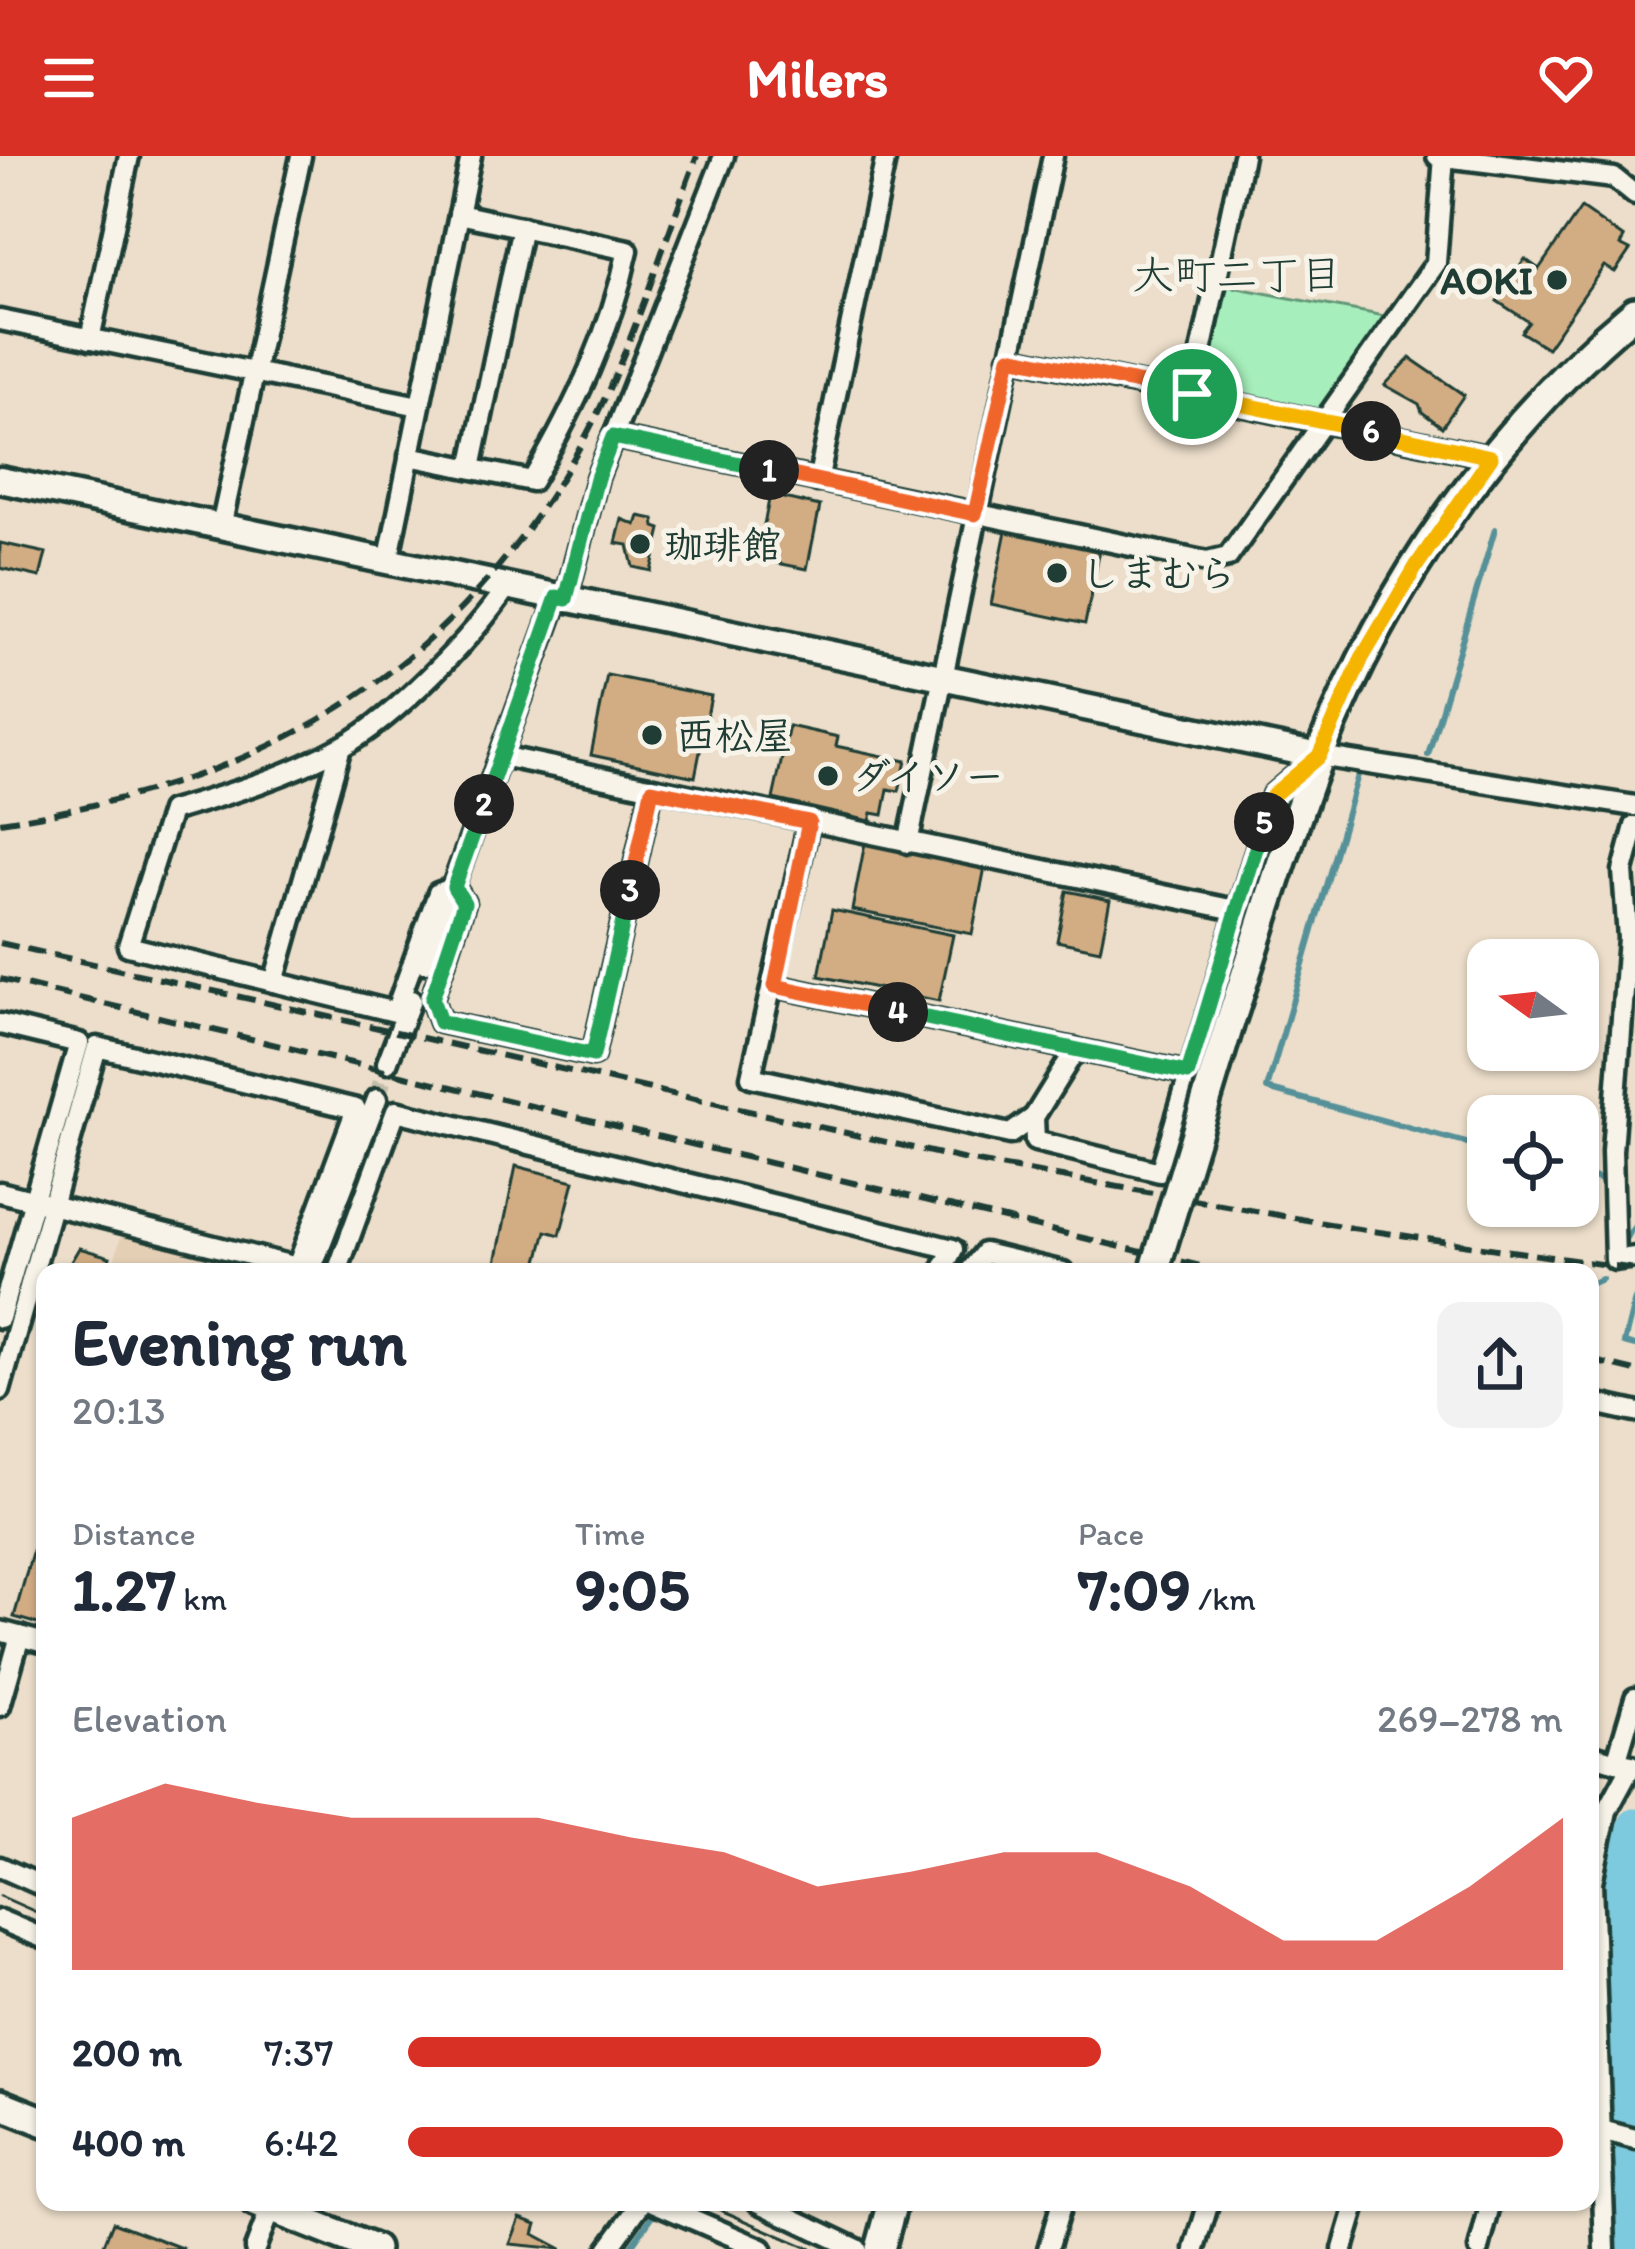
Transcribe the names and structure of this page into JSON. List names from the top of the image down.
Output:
{
  "districts": ["大町二丁目"],
  "places": [
    "AOKI",
    "珈琲館",
    "しまむら",
    "西松屋",
    "ダイソー"
  ],
  "north": "left",
  "page": {
    "header": "Milers",
    "pins": [
      "6",
      "1",
      "2",
      "5",
      "3",
      "4"
    ],
    "heading": ["Evening run", "20:13"],
    "stats": [
      ["Distance", "1.27 km"],
      ["Time", "9:05"],
      ["Pace", "7:09 /km"]
    ],
    "chart": ["Elevation", "269–278 m"],
    "list": [
      {
        "name": "200 m",
        "note": "7:37"
      },
      {
        "name": "400 m",
        "note": "6:42"
      }
    ]
  }
}
